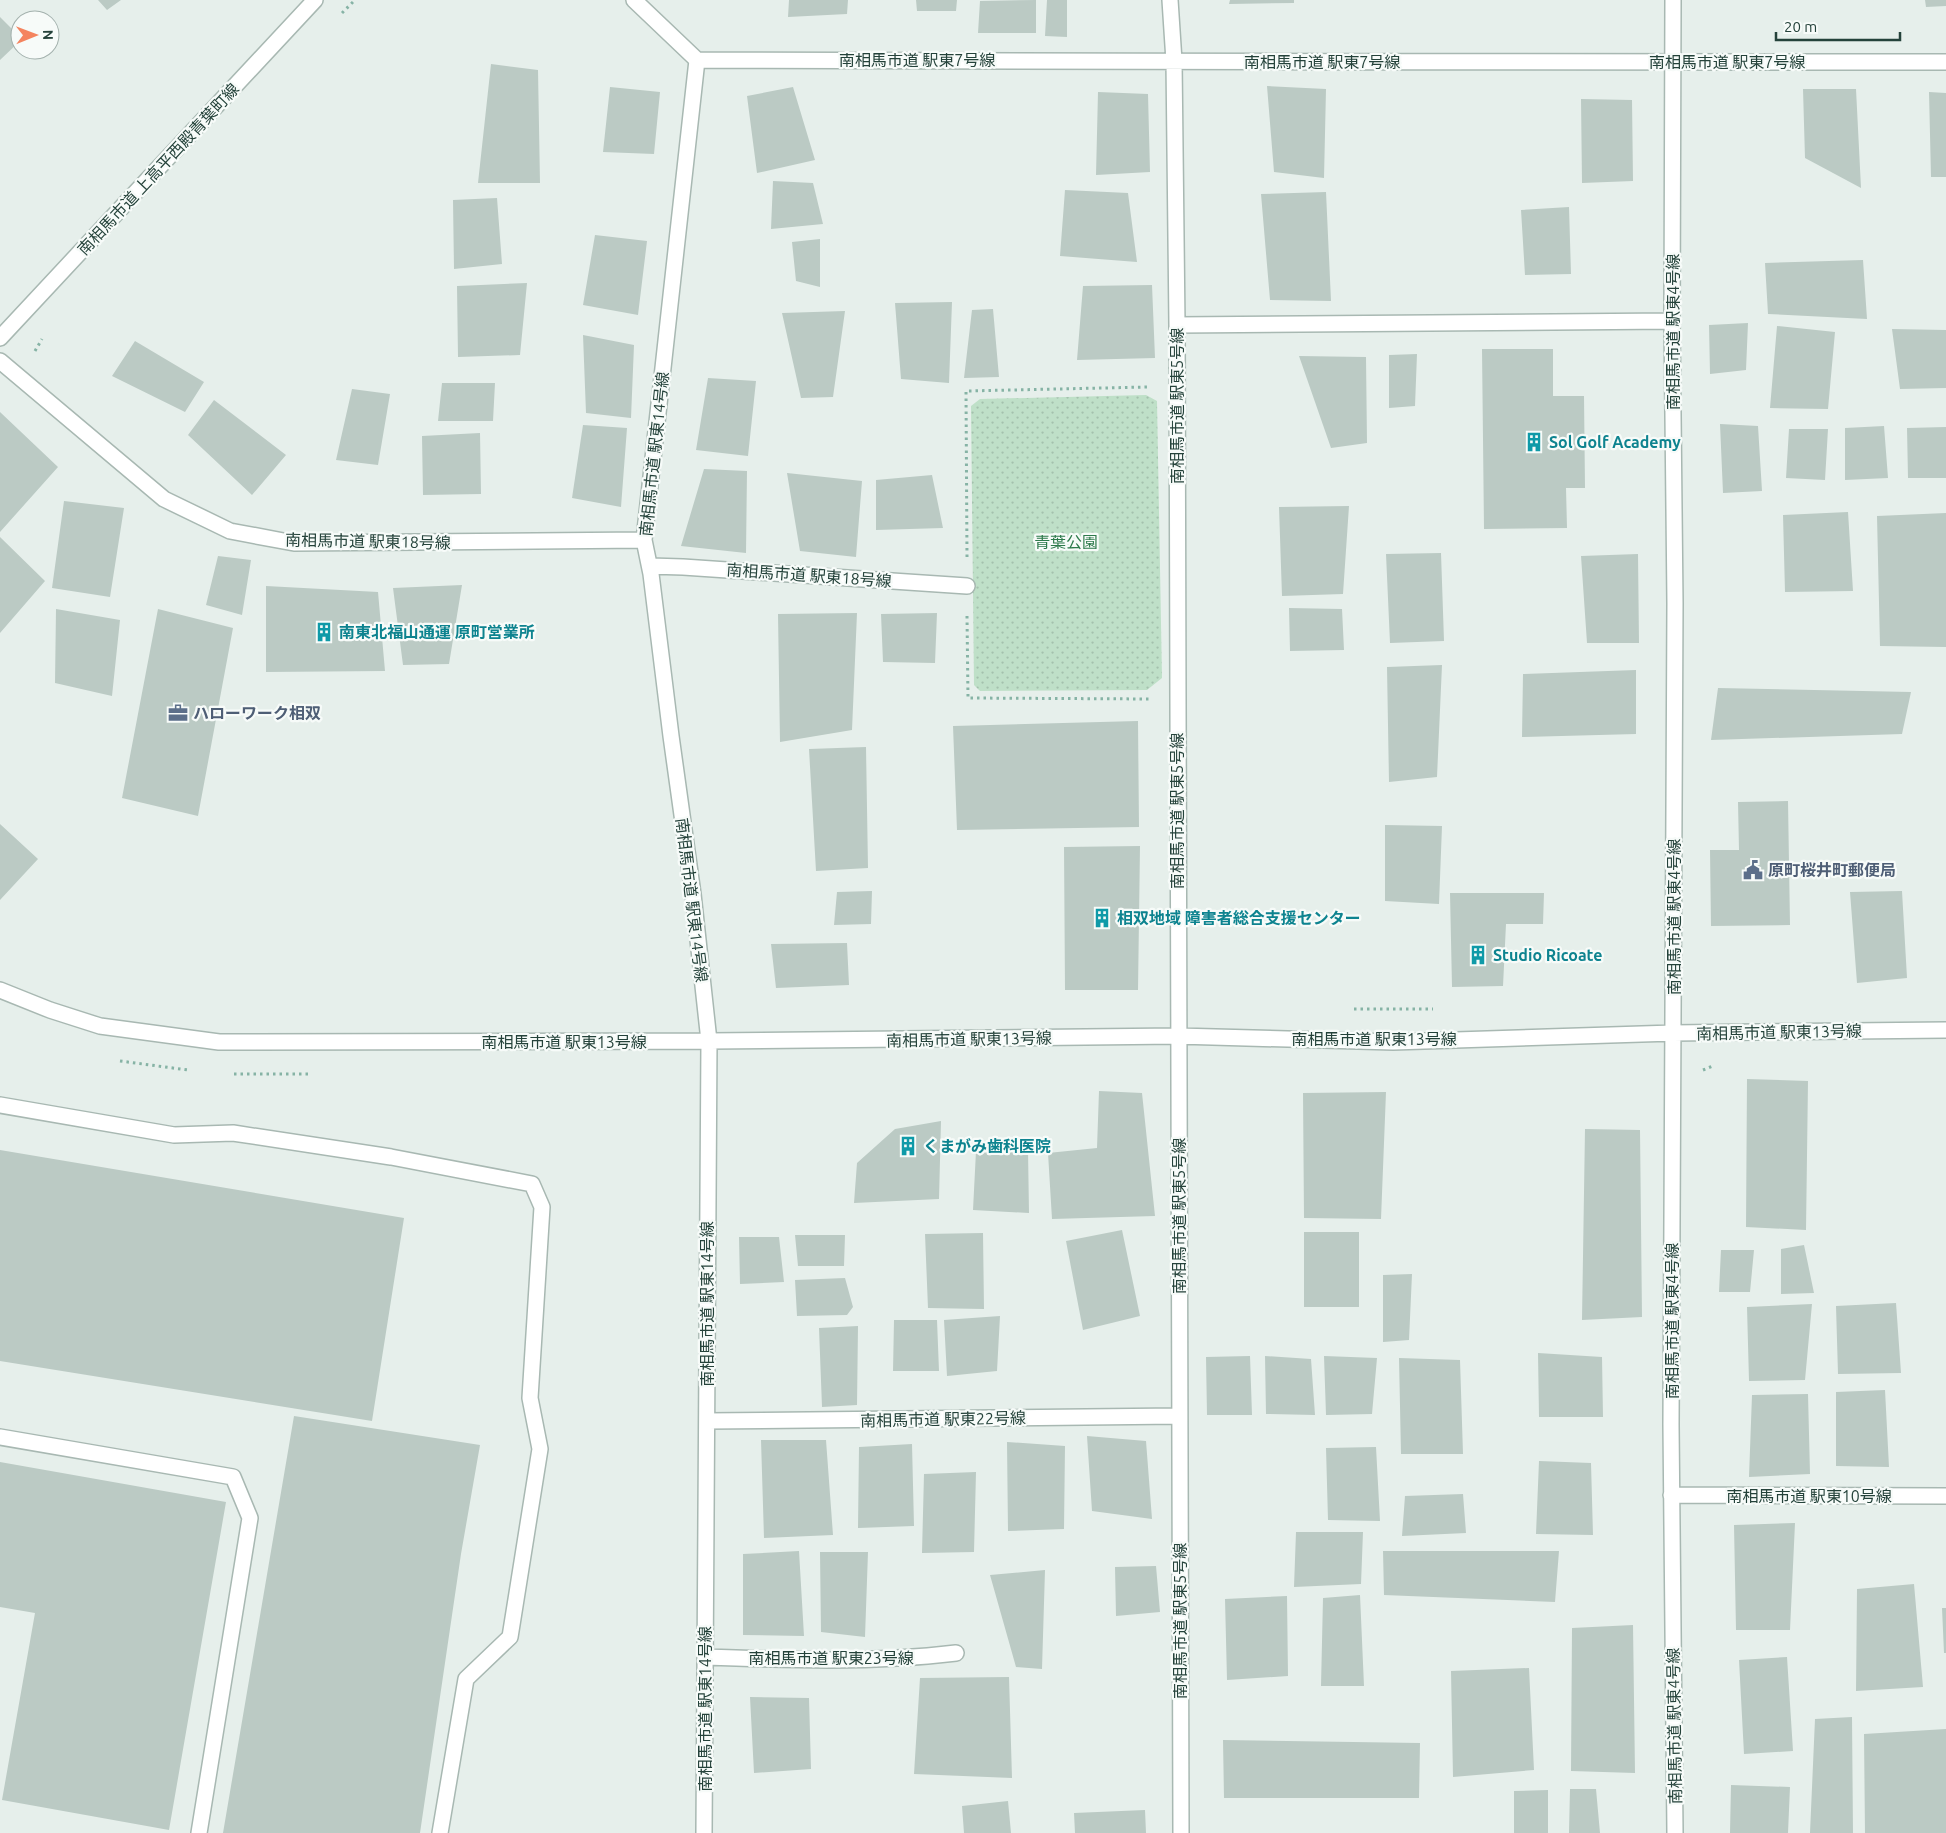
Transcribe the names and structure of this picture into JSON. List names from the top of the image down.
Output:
{
  "streets": {
    "street": [
      "南相馬市道 駅東7号線",
      "南相馬市道 上高平西殿青葉町線",
      "南相馬市道 駅東4号線",
      "南相馬市道 駅東5号線",
      "南相馬市道 駅東14号線",
      "南相馬市道 駅東18号線",
      "南相馬市道 駅東13号線",
      "南相馬市道 駅東22号線",
      "南相馬市道 駅東10号線",
      "南相馬市道 駅東23号線"
    ]
  },
  "crossings": [
    ["南相馬市道 駅東7号線", "南相馬市道 駅東4号線"],
    ["南相馬市道 駅東7号線", "南相馬市道 駅東5号線"],
    ["南相馬市道 駅東7号線", "南相馬市道 駅東14号線"],
    ["南相馬市道 駅東4号線", "南相馬市道 駅東13号線"],
    ["南相馬市道 駅東4号線", "南相馬市道 駅東10号線"],
    ["南相馬市道 駅東5号線", "南相馬市道 駅東13号線"],
    ["南相馬市道 駅東5号線", "南相馬市道 駅東22号線"],
    ["南相馬市道 駅東14号線", "南相馬市道 駅東18号線"],
    ["南相馬市道 駅東14号線", "南相馬市道 駅東13号線"],
    ["南相馬市道 駅東14号線", "南相馬市道 駅東22号線"],
    ["南相馬市道 駅東14号線", "南相馬市道 駅東23号線"]
  ],
  "parks": ["青葉公園"],
  "places": {
    "building": [
      "Sol Golf Academy",
      "南東北福山通運 原町営業所",
      "相双地域 障害者総合支援センター",
      "Studio Ricoate",
      "くまがみ歯科医院"
    ],
    "office": ["ハローワーク相双"],
    "public building": ["原町桜井町郵便局"]
  },
  "scale_bar": "20 m",
  "north": "right"
}
